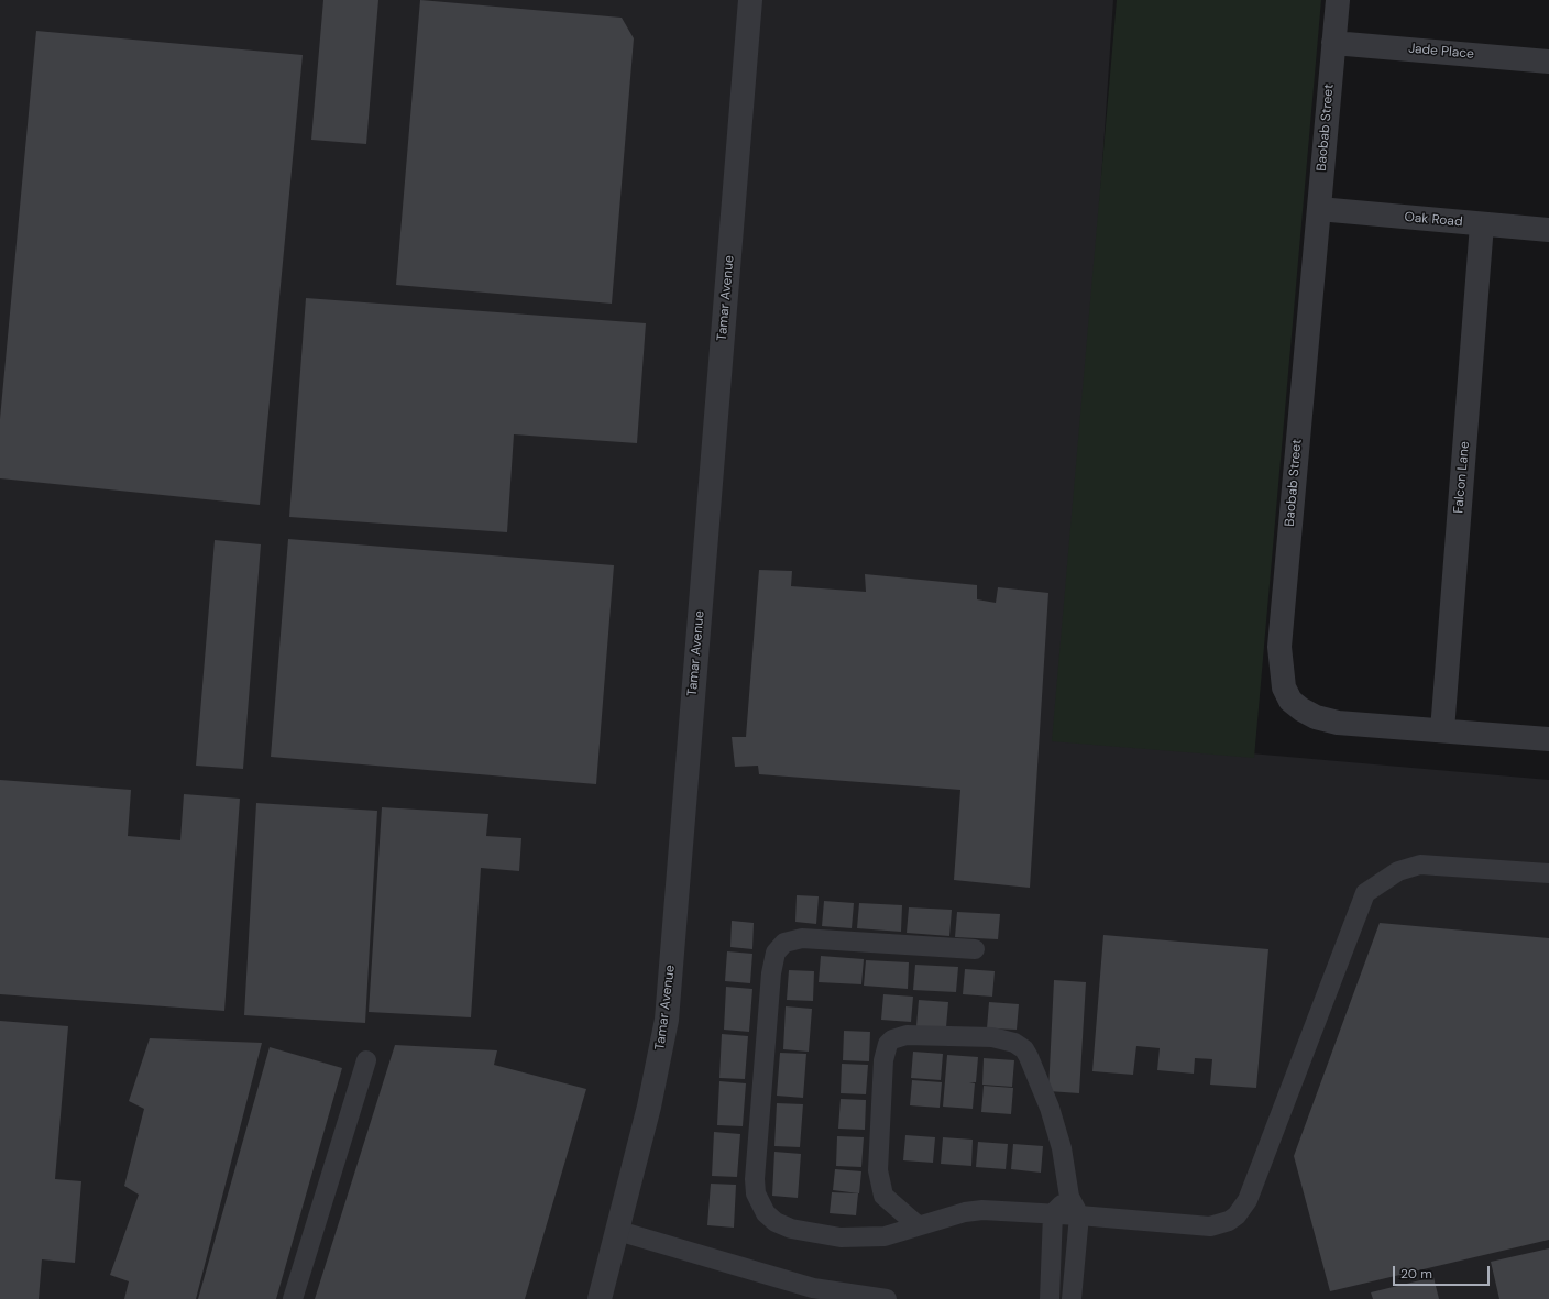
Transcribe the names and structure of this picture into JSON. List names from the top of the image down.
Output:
{
  "streets": {
    "street": [
      "Jade Place",
      "Baobab Street",
      "Oak Road",
      "Tamar Avenue",
      "Falcon Lane"
    ]
  },
  "crossings": [
    ["Jade Place", "Baobab Street"],
    ["Baobab Street", "Oak Road"],
    ["Baobab Street", "Falcon Lane"],
    ["Oak Road", "Falcon Lane"]
  ],
  "scale_bar": "20 m"
}
